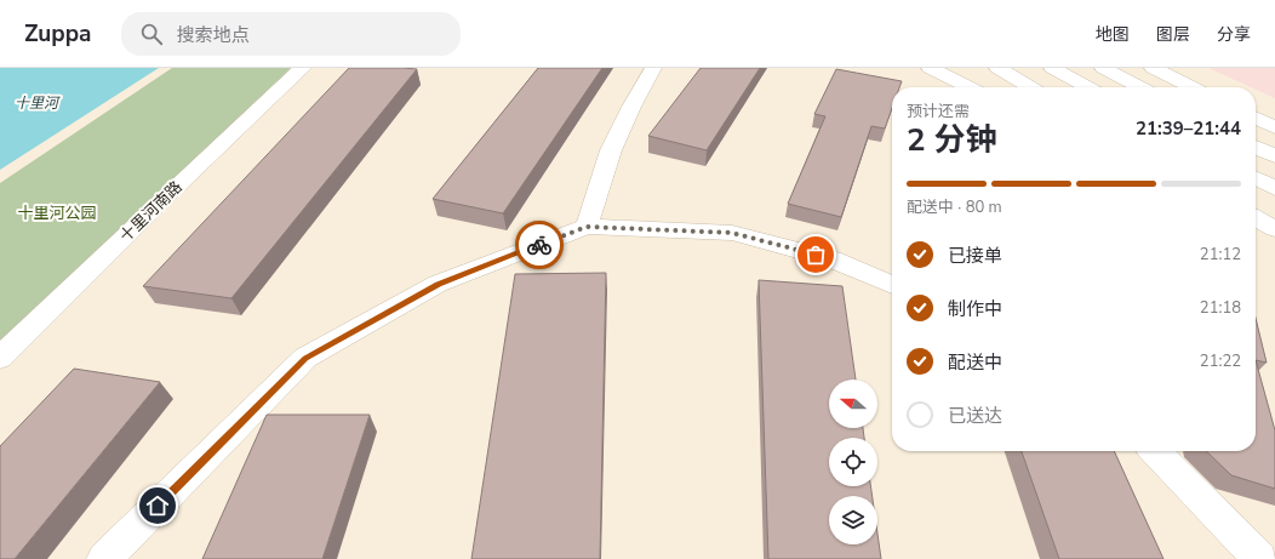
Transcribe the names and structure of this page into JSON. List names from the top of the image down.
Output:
{
  "streets": {
    "street": ["十里河南路"]
  },
  "water": ["十里河"],
  "parks": ["十里河公园"],
  "north": "left",
  "page": {
    "header": "Zuppa",
    "search": "搜索地点",
    "nav": ["地图", "图层", "分享"],
    "heading": ["2 分钟", "预计还需", "21:39–21:44"],
    "bar": "配送中 · 80 m",
    "list": [
      ["已接单", "21:12"],
      ["制作中", "21:18"],
      ["配送中", "21:22"],
      "已送达"
    ]
  }
}
